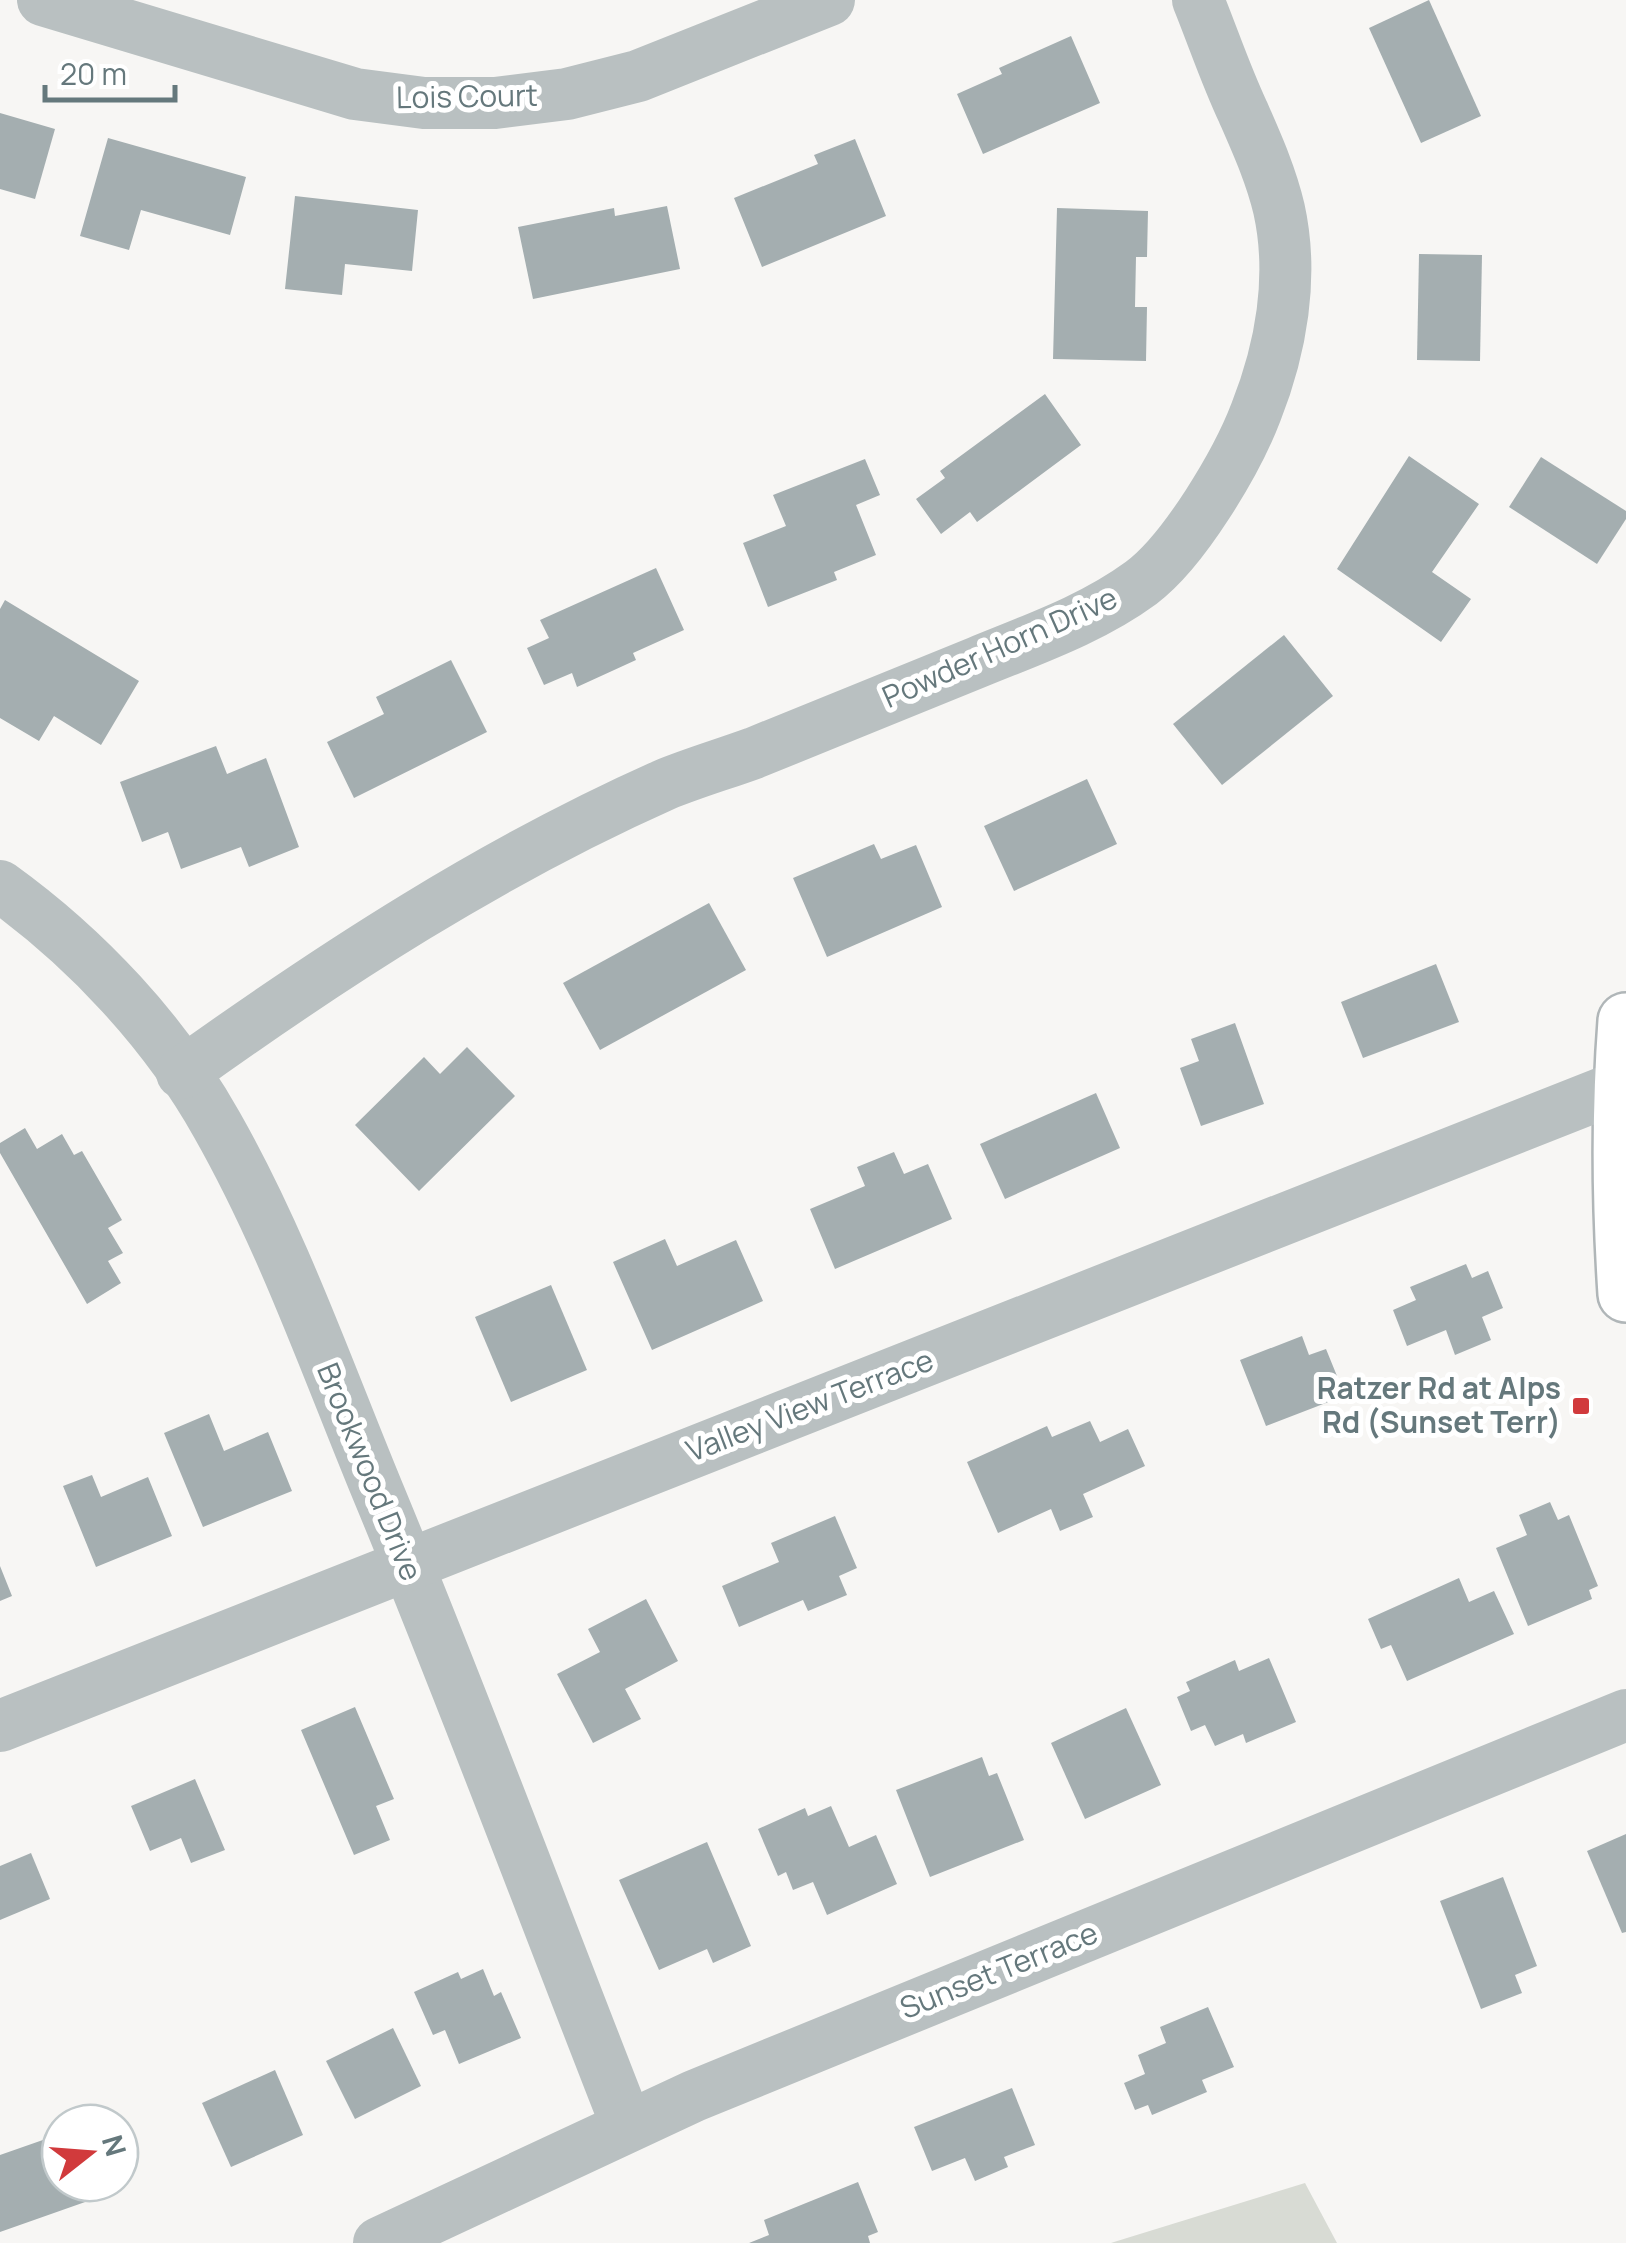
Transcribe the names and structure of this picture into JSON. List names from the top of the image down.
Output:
{
  "streets": {
    "street": [
      "Lois Court",
      "Powder Horn Drive",
      "Valley View Terrace",
      "Brookwood Drive",
      "Sunset Terrace"
    ]
  },
  "crossings": [
    ["Powder Horn Drive", "Brookwood Drive"],
    ["Valley View Terrace", "Brookwood Drive"],
    ["Brookwood Drive", "Sunset Terrace"]
  ],
  "places": {
    "transit": ["Ratzer Rd at Alps Rd (Sunset Terr)"]
  },
  "scale_bar": "20 m",
  "north": "right"
}
